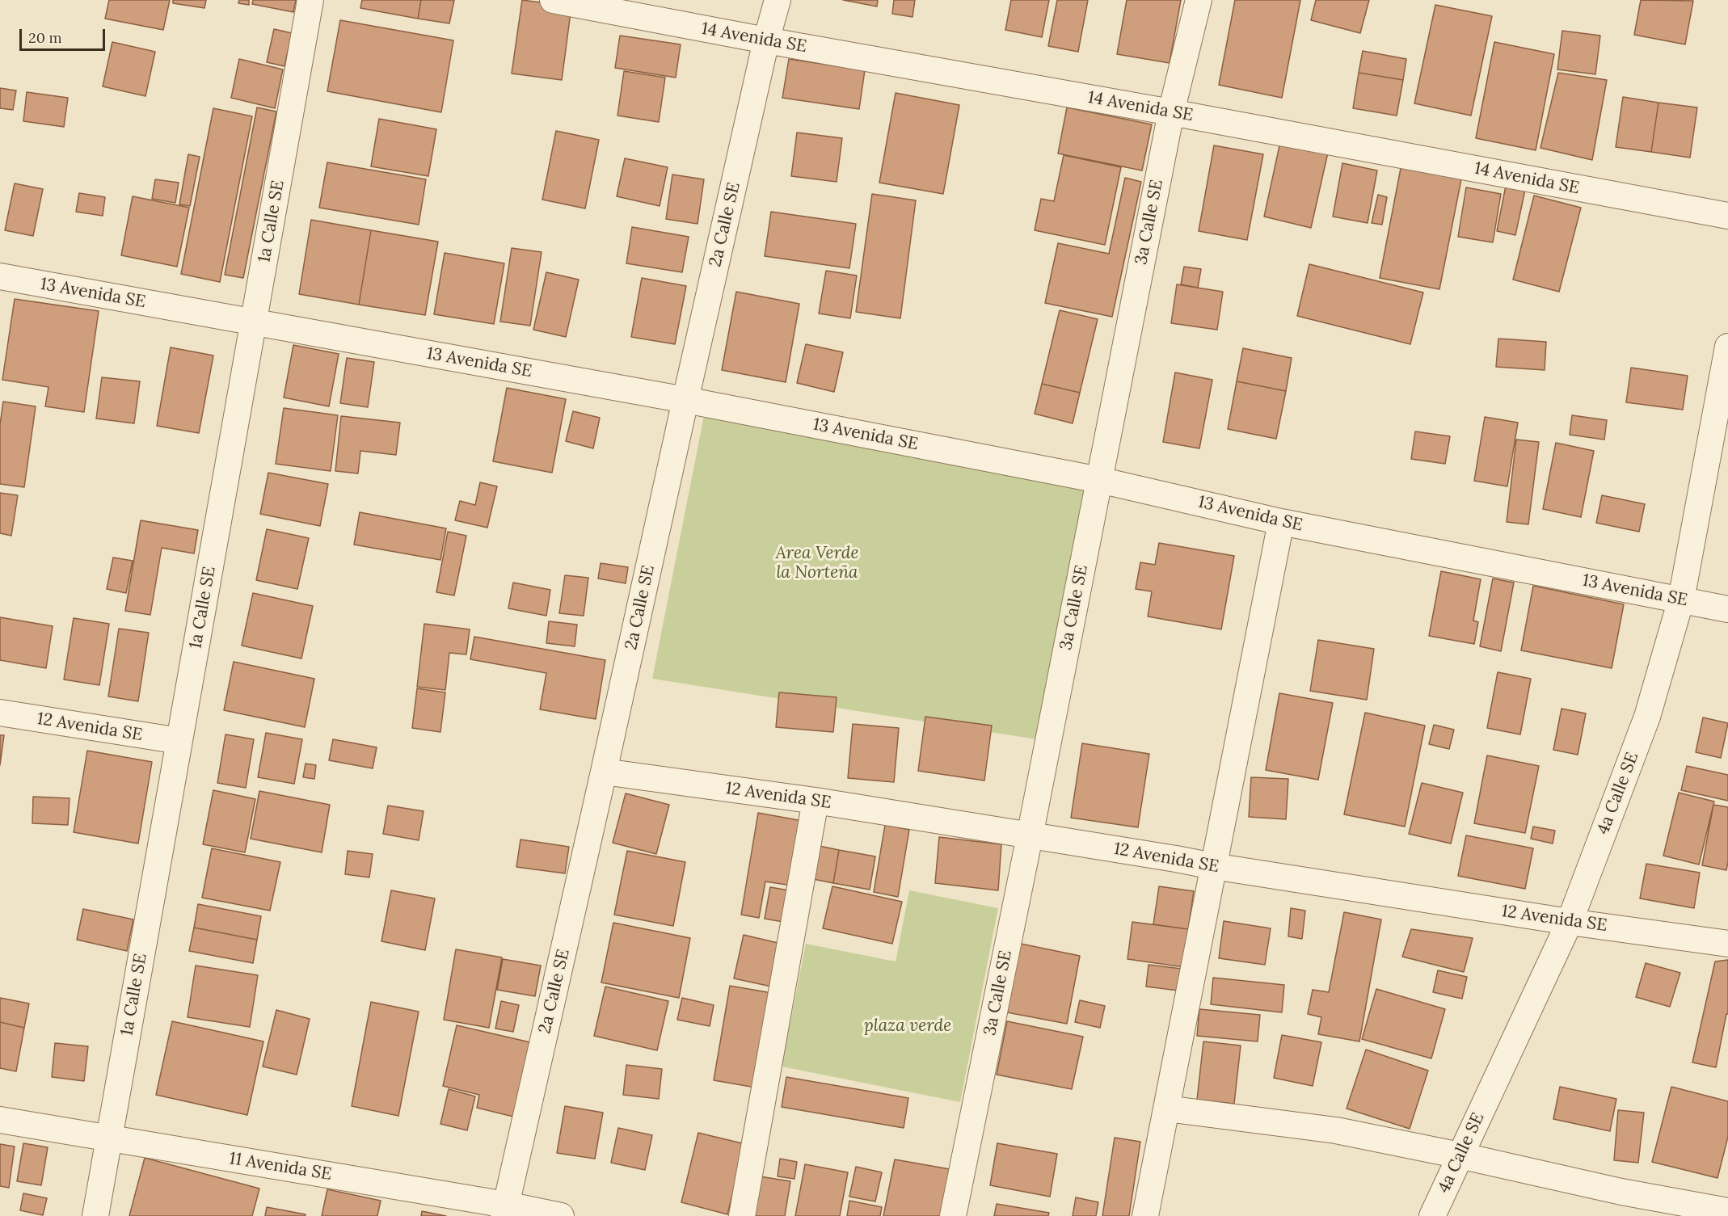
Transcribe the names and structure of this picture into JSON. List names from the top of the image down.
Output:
{
  "streets": {
    "street": [
      "14 Avenida SE",
      "1a Calle SE",
      "3a Calle SE",
      "2a Calle SE",
      "13 Avenida SE",
      "12 Avenida SE",
      "4a Calle SE",
      "11 Avenida SE"
    ]
  },
  "crossings": [
    ["14 Avenida SE", "3a Calle SE"],
    ["14 Avenida SE", "2a Calle SE"],
    ["1a Calle SE", "13 Avenida SE"],
    ["1a Calle SE", "12 Avenida SE"],
    ["1a Calle SE", "11 Avenida SE"],
    ["3a Calle SE", "13 Avenida SE"],
    ["3a Calle SE", "12 Avenida SE"],
    ["2a Calle SE", "13 Avenida SE"],
    ["2a Calle SE", "12 Avenida SE"],
    ["2a Calle SE", "11 Avenida SE"],
    ["13 Avenida SE", "4a Calle SE"],
    ["12 Avenida SE", "4a Calle SE"]
  ],
  "parks": ["Area Verde la Norteña", "plaza verde"],
  "scale_bar": "20 m"
}
